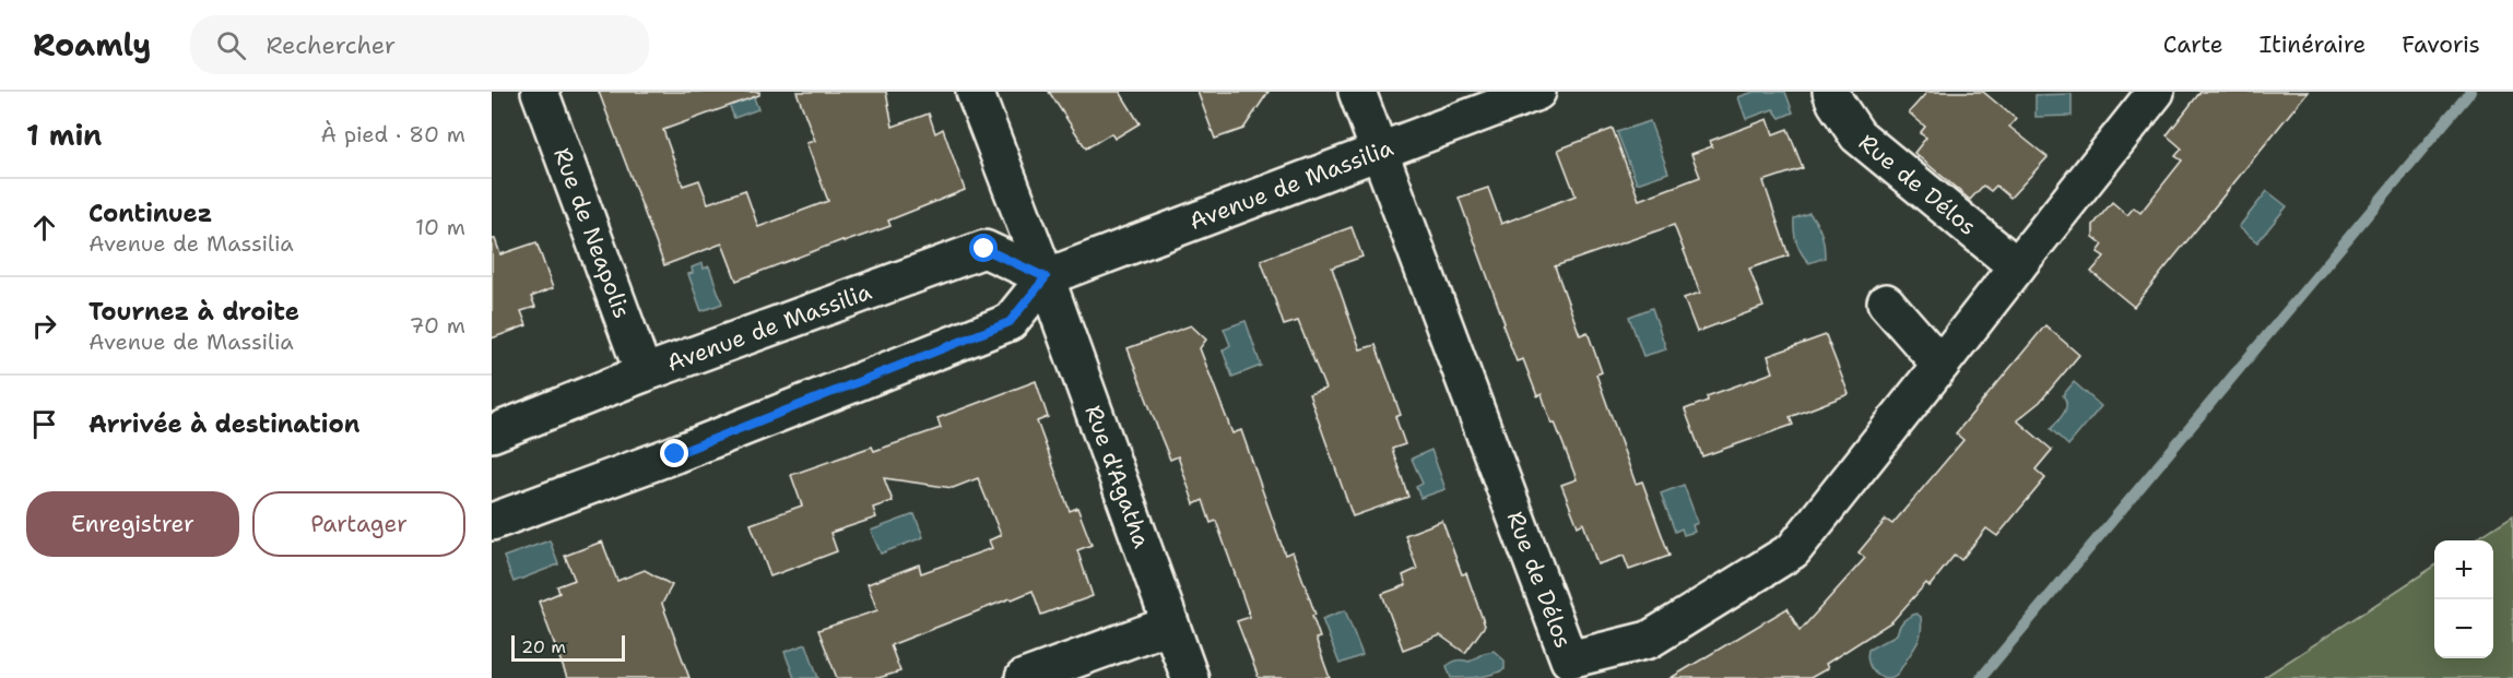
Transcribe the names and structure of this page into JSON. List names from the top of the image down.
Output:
{
  "streets": {
    "street": [
      "Rue de Délos",
      "Avenue de Massilia",
      "Rue de Neapolis",
      "Rue d'Agatha"
    ]
  },
  "crossings": [
    ["Rue de Délos", "Avenue de Massilia"],
    ["Avenue de Massilia", "Rue de Neapolis"],
    ["Avenue de Massilia", "Rue d'Agatha"]
  ],
  "scale_bar": "20 m",
  "page": {
    "header": "Roamly",
    "search": "Rechercher",
    "nav": ["Carte", "Itinéraire", "Favoris"],
    "heading": ["1 min", "À pied · 80 m"],
    "list": [
      ["Continuez", "Avenue de Massilia", "10 m"],
      ["Tournez à droite", "Avenue de Massilia", "70 m"],
      "Arrivée à destination"
    ],
    "buttons": ["Enregistrer", "Partager"],
    "map_buttons": ["+", "−"],
    "scale": "20 m"
  }
}
